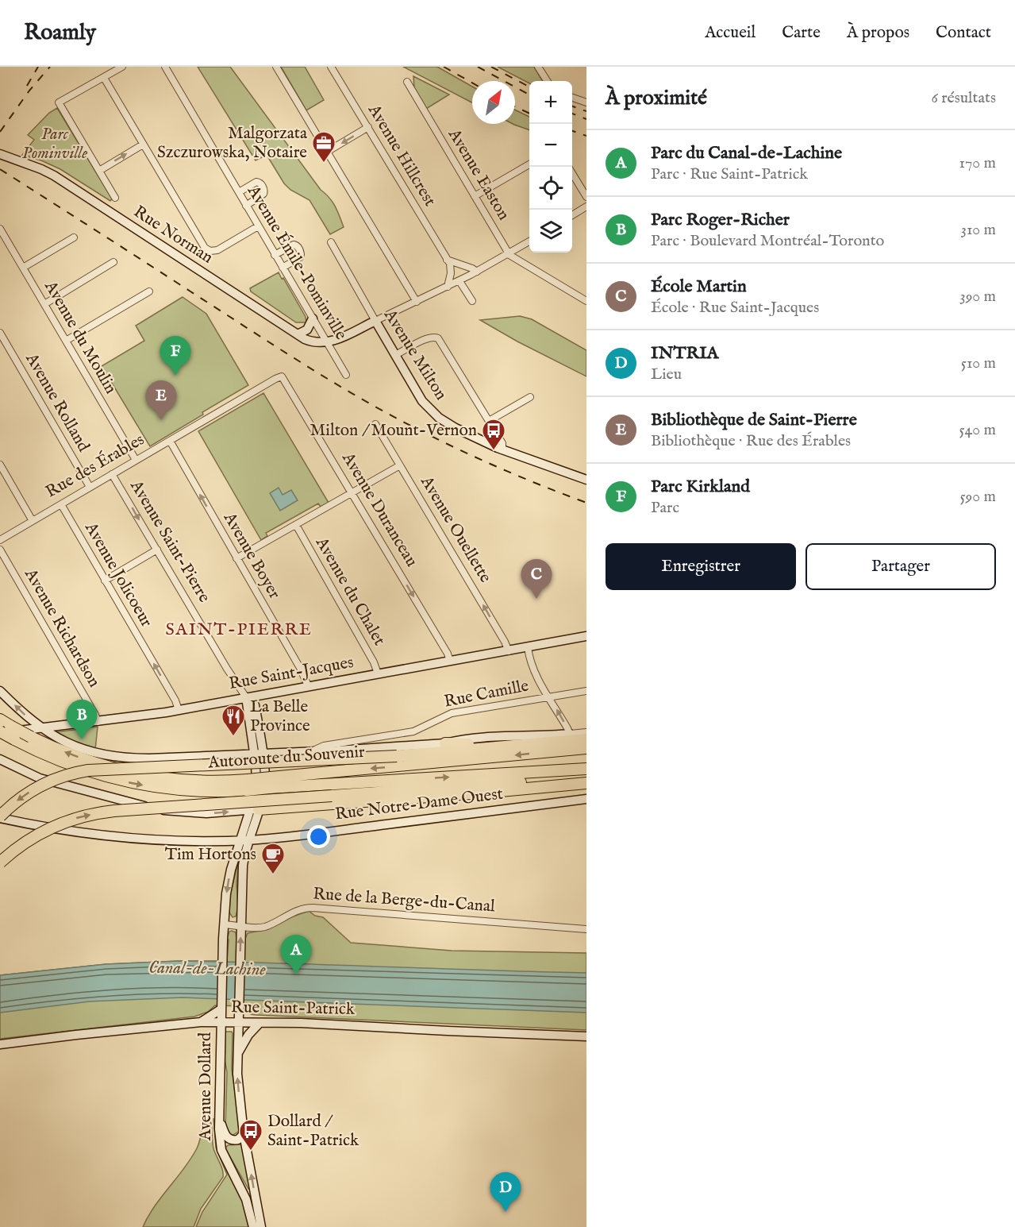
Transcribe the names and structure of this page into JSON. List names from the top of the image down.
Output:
{
  "streets": {
    "highway": ["Autoroute du Souvenir"],
    "main road": [
      "Rue Norman",
      "Avenue Milton",
      "Avenue Saint-Pierre",
      "Rue Saint-Jacques",
      "Rue Notre-Dame Ouest",
      "Rue Saint-Patrick",
      "Avenue Dollard"
    ],
    "street": [
      "Avenue Hillcrest",
      "Avenue Easton",
      "Avenue Émile-Pominville",
      "Avenue du Moulin",
      "Avenue Rolland",
      "Rue des Érables",
      "Avenue Duranceau",
      "Avenue Ouellette",
      "Avenue Boyer",
      "Avenue Jolicoeur",
      "Avenue du Chalet",
      "Avenue Richardson",
      "Rue Camille",
      "Rue de la Berge-du-Canal"
    ]
  },
  "crossings": [
    ["Rue Norman", "Avenue Émile-Pominville"],
    ["Avenue du Moulin", "Rue des Érables"],
    ["Avenue Rolland", "Rue des Érables"],
    ["Rue des Érables", "Avenue Duranceau"],
    ["Rue des Érables", "Avenue Saint-Pierre"],
    ["Rue des Érables", "Avenue Boyer"],
    ["Rue des Érables", "Avenue Jolicoeur"],
    ["Avenue Duranceau", "Rue Saint-Jacques"],
    ["Avenue Ouellette", "Rue Saint-Jacques"],
    ["Avenue Saint-Pierre", "Rue Saint-Jacques"],
    ["Avenue Saint-Pierre", "Rue Notre-Dame Ouest"],
    ["Avenue Saint-Pierre", "Rue de la Berge-du-Canal"],
    ["Avenue Saint-Pierre", "Avenue Dollard"],
    ["Avenue Boyer", "Rue Saint-Jacques"],
    ["Avenue Jolicoeur", "Rue Saint-Jacques"],
    ["Avenue du Chalet", "Rue Saint-Jacques"],
    ["Avenue Richardson", "Rue Saint-Jacques"],
    ["Rue Saint-Jacques", "Autoroute du Souvenir"],
    ["Rue Saint-Patrick", "Avenue Dollard"]
  ],
  "one_way": [
    "Avenue Duranceau",
    "Avenue Ouellette",
    "Avenue Boyer",
    "Avenue Jolicoeur"
  ],
  "districts": ["SAINT-PIERRE"],
  "water": ["Canal-de-Lachine"],
  "parks": ["Parc Pominville"],
  "places": {
    "office": ["Malgorzata Szczurowska, Notaire"],
    "bus stop": ["Milton / Mount-Vernon", "Dollard / Saint-Patrick"],
    "restaurant": ["La Belle Province"],
    "cafe": ["Tim Hortons"]
  },
  "north": "top right",
  "page": {
    "header": "Roamly",
    "nav": [
      "Accueil",
      "Carte",
      "À propos",
      "Contact"
    ],
    "heading": ["À proximité", "6 résultats"],
    "map_buttons": ["+", "−"],
    "list": [
      {
        "mark": "A",
        "name": "Parc du Canal-de-Lachine",
        "note": "Parc · Rue Saint-Patrick",
        "value": "170 m"
      },
      {
        "mark": "B",
        "name": "Parc Roger-Richer",
        "note": "Parc · Boulevard Montréal-Toronto",
        "value": "310 m"
      },
      {
        "mark": "C",
        "name": "École Martin",
        "note": "École · Rue Saint-Jacques",
        "value": "390 m"
      },
      {
        "mark": "D",
        "name": "INTRIA",
        "note": "Lieu",
        "value": "510 m"
      },
      {
        "mark": "E",
        "name": "Bibliothèque de Saint-Pierre",
        "note": "Bibliothèque · Rue des Érables",
        "value": "540 m"
      },
      {
        "mark": "F",
        "name": "Parc Kirkland",
        "note": "Parc",
        "value": "590 m"
      }
    ],
    "pins": [
      "F",
      "E",
      "C",
      "B",
      "A",
      "D"
    ],
    "buttons": ["Enregistrer", "Partager"]
  }
}
